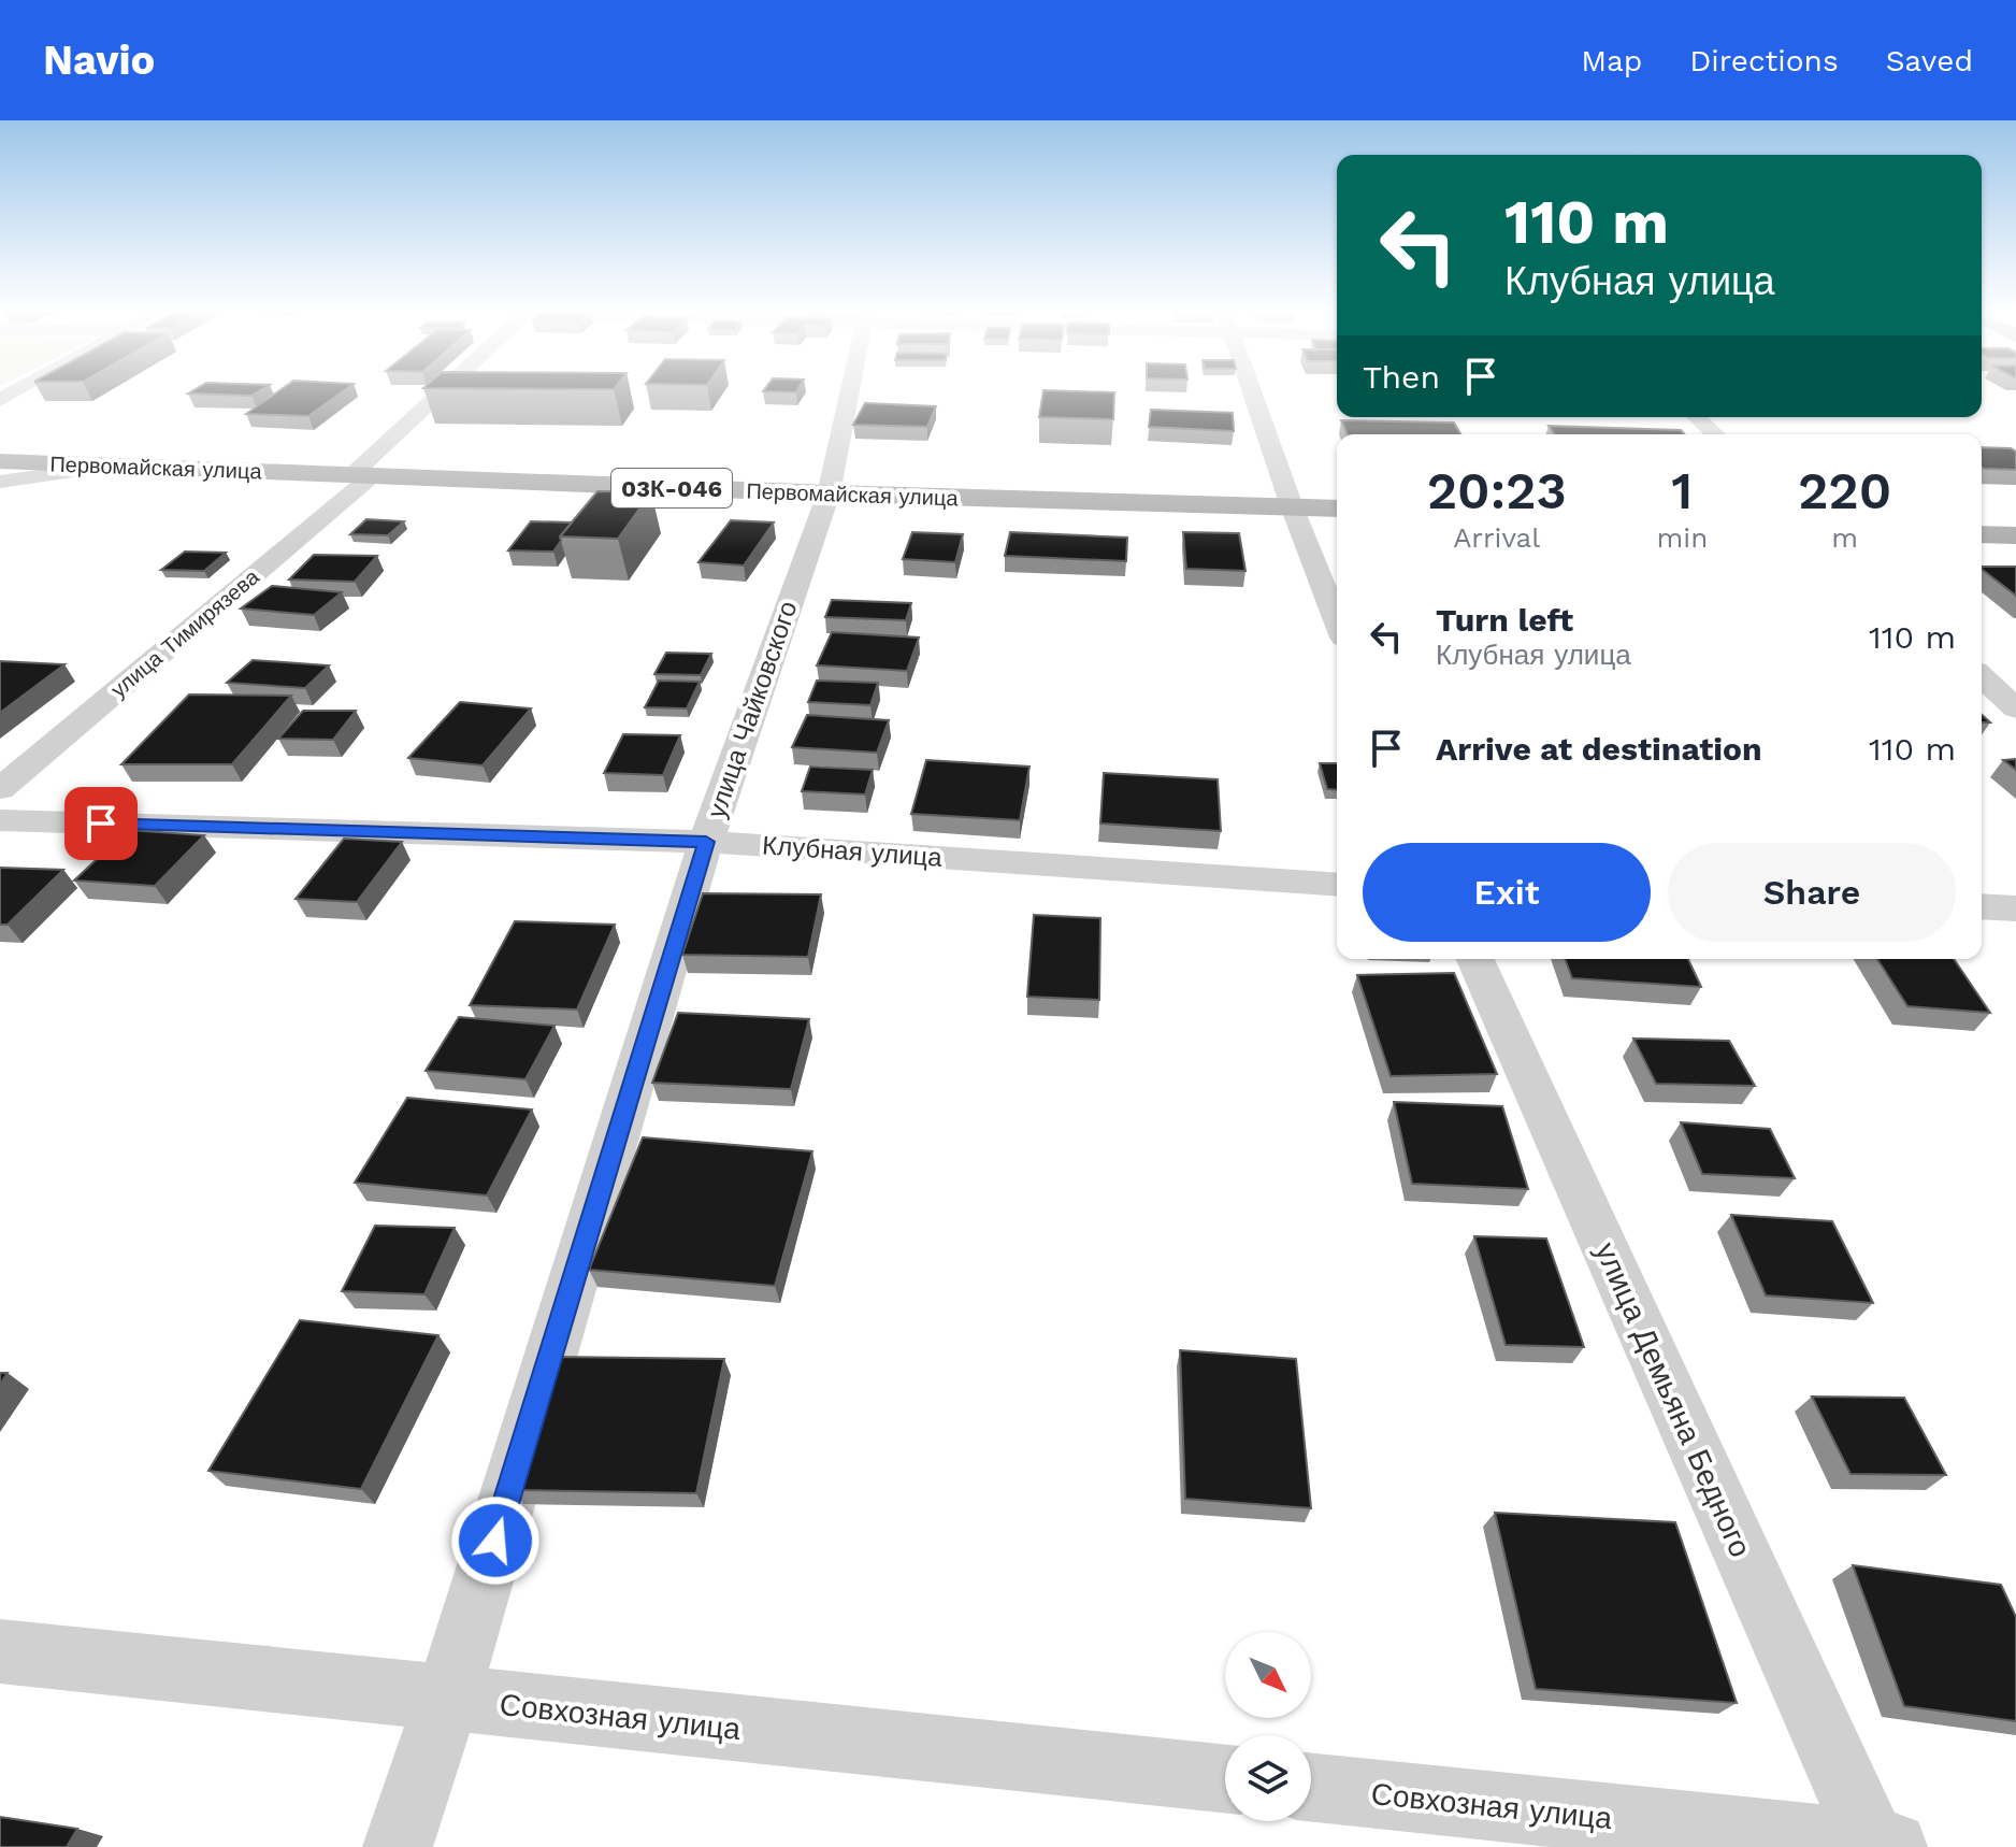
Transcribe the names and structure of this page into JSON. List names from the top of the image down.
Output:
{
  "streets": {
    "main road": ["Первомайская улица", "03К-046"],
    "street": [
      "улица Тимирязева",
      "улица Чайковского",
      "Клубная улица",
      "улица Демьяна Бедного",
      "Совхозная улица"
    ]
  },
  "crossings": [
    ["Первомайская улица", "улица Тимирязева"],
    ["Первомайская улица", "улица Чайковского"],
    ["улица Чайковского", "Клубная улица"],
    ["улица Чайковского", "Совхозная улица"],
    ["улица Демьяна Бедного", "Совхозная улица"]
  ],
  "north": "bottom right",
  "page": {
    "header": "Navio",
    "nav": ["Map", "Directions", "Saved"],
    "turn": ["110 m", "Клубная улица"],
    "then": "Then",
    "eta": [
      "20:23",
      "Arrival",
      "1",
      "min",
      "220",
      "m"
    ],
    "list": [
      {
        "name": "Turn left",
        "note": "Клубная улица",
        "value": "110 m"
      },
      {
        "name": "Arrive at destination",
        "value": "110 m"
      }
    ],
    "buttons": ["Exit", "Share"]
  }
}
